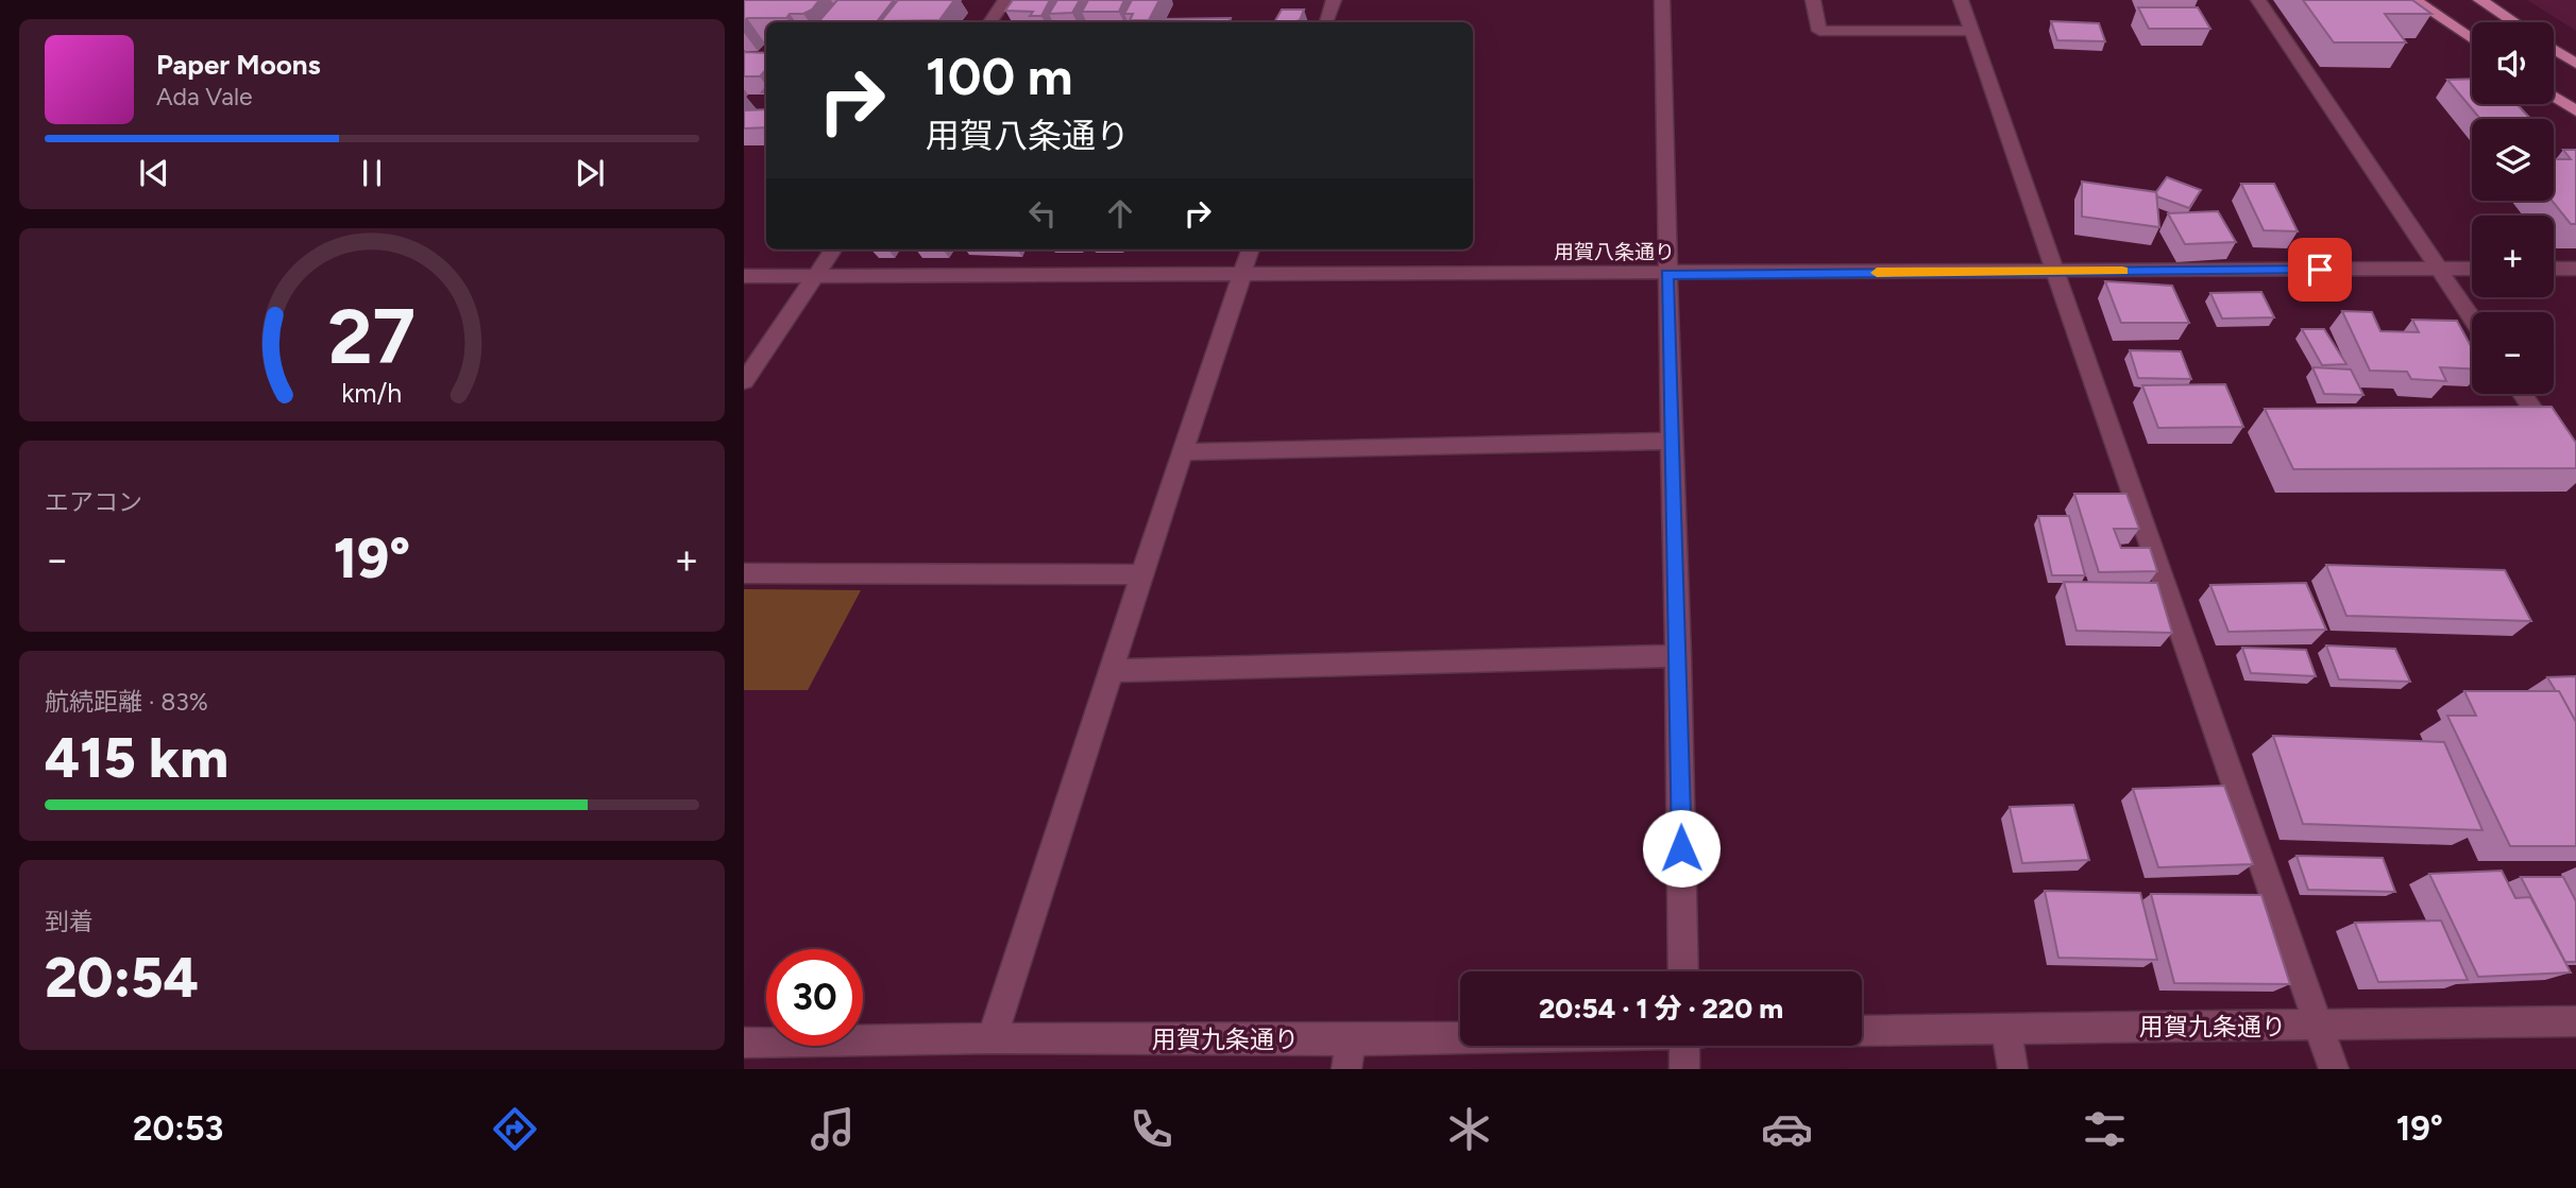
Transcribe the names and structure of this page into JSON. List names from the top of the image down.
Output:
{
  "streets": {
    "street": ["用賀八条通り", "用賀九条通り"]
  },
  "page": {
    "map_buttons": ["+", "−"],
    "turn": ["100 m", "用賀八条通り"],
    "song": ["Paper Moons", "Ada Vale"],
    "tile": [
      "エアコン",
      ["航続距離 · 83%", "415 km"],
      ["到着", "20:54"]
    ],
    "heat": ["−", "19°", "+"],
    "limit": "30",
    "trip": "20:54 · 1 分 · 220 m",
    "tabs": ["20:53", "19°"],
    "gauge": ["27", "km/h"]
  }
}
